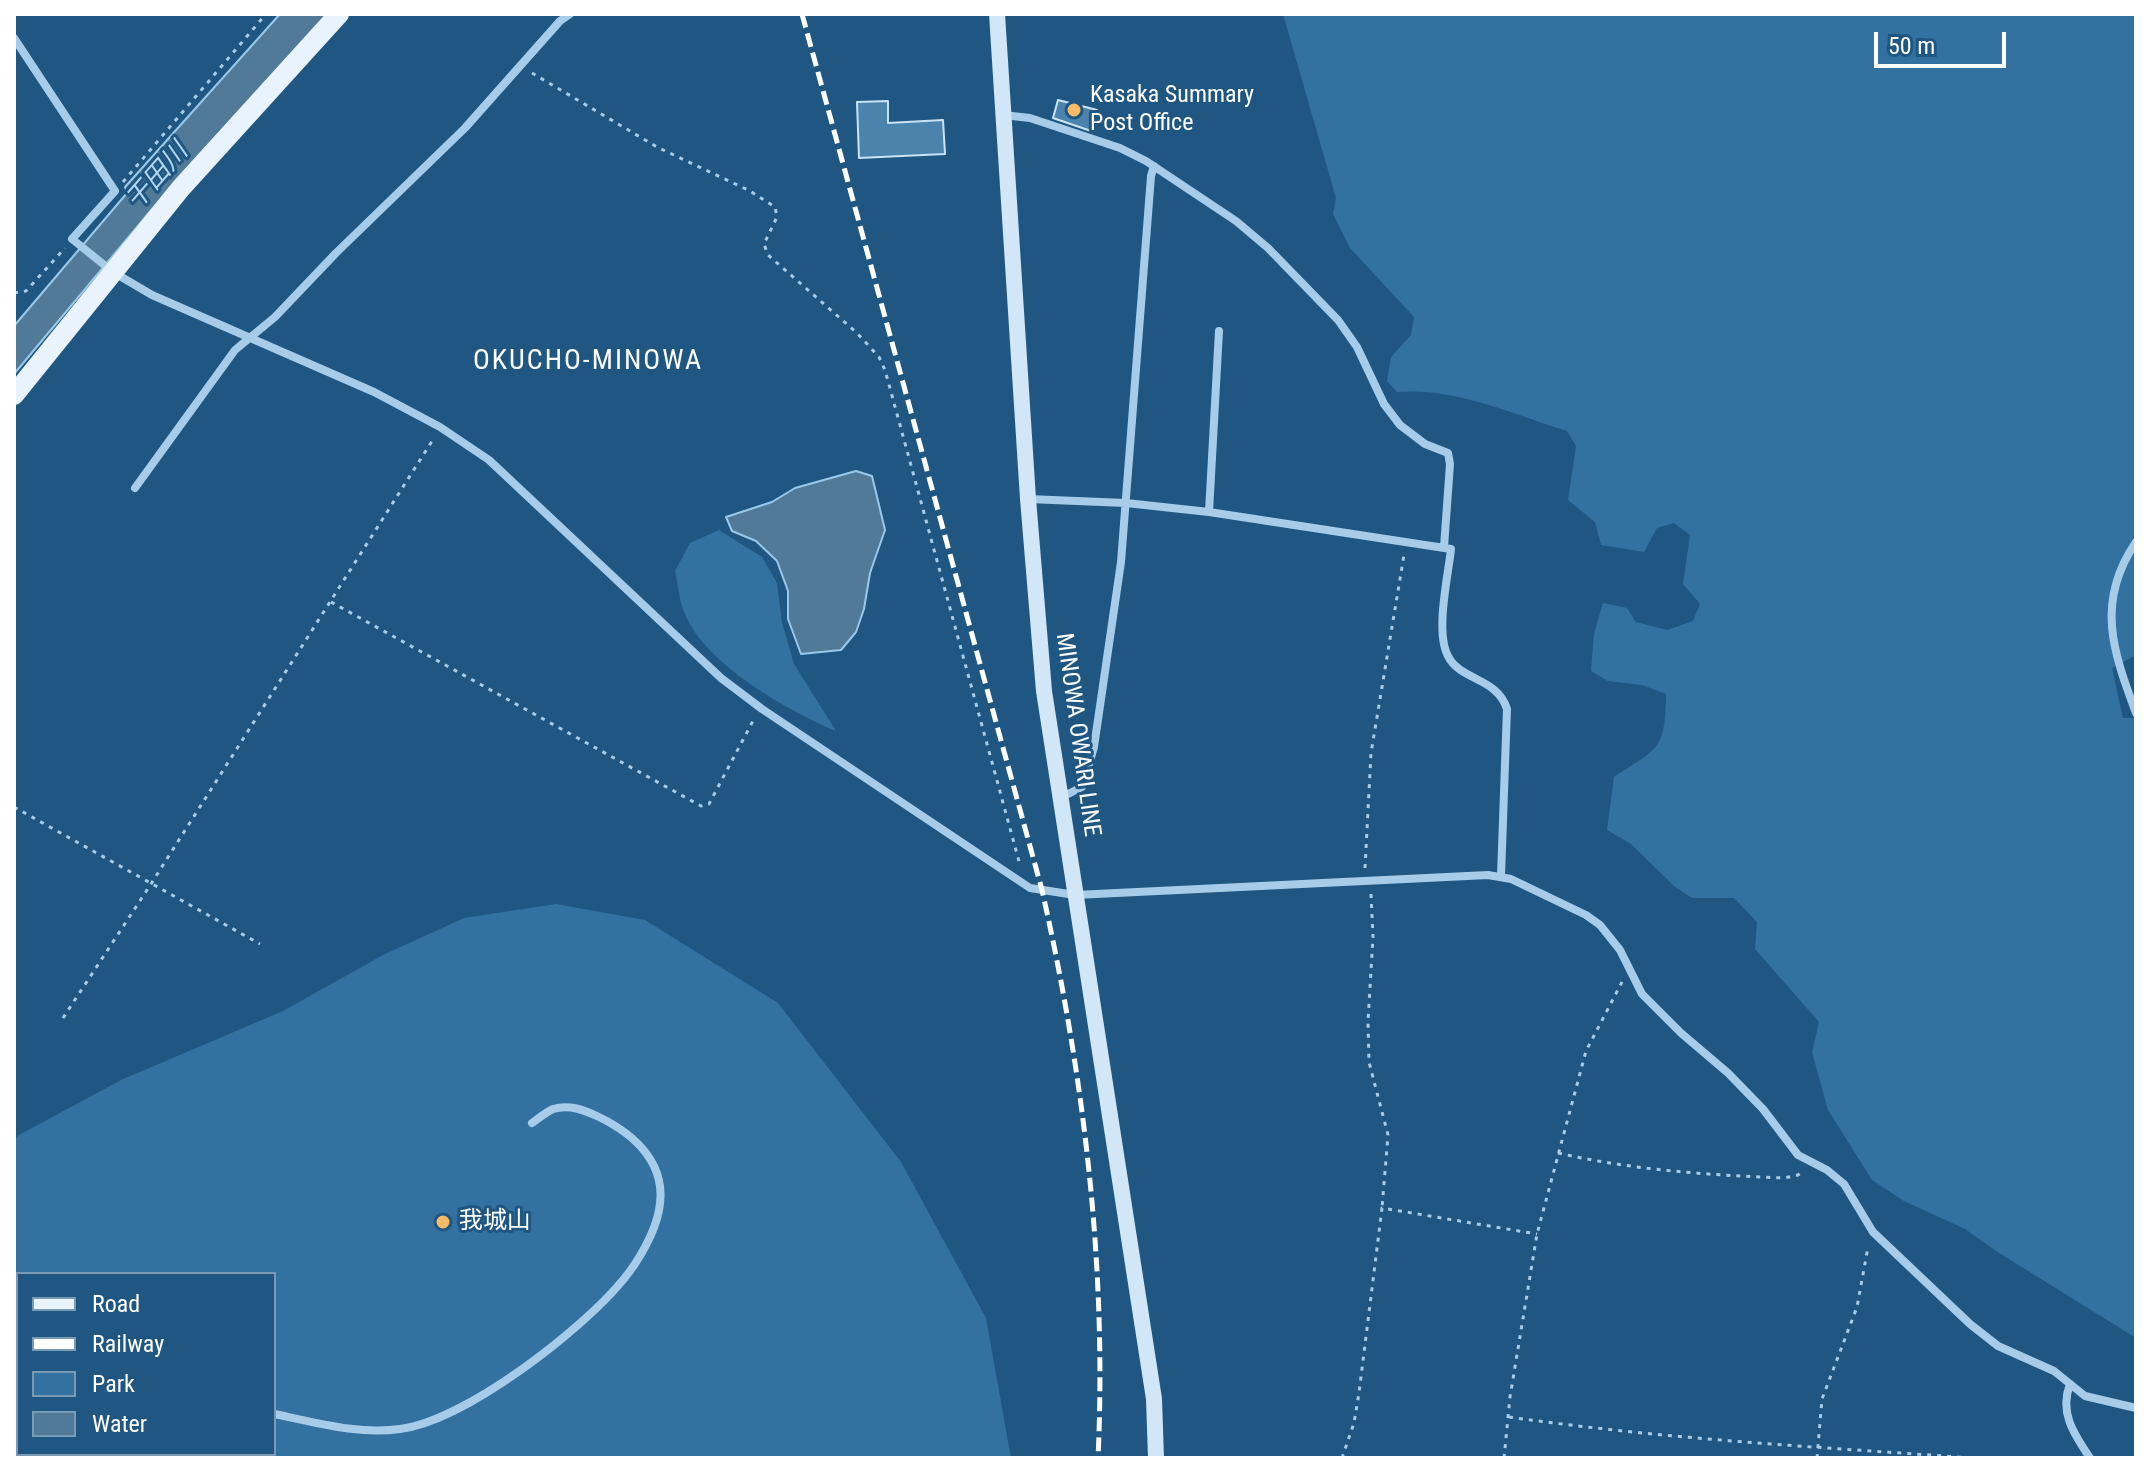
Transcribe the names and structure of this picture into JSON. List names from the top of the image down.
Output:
{
  "streets": {
    "main road": ["MINOWA OWARI LINE"]
  },
  "districts": ["OKUCHO-MINOWA"],
  "water": ["干田川"],
  "places": ["Kasaka Summary Post Office", "我城山"],
  "legend": [
    "Road",
    "Railway",
    "Park",
    "Water"
  ],
  "scale_bar": "50 m"
}
